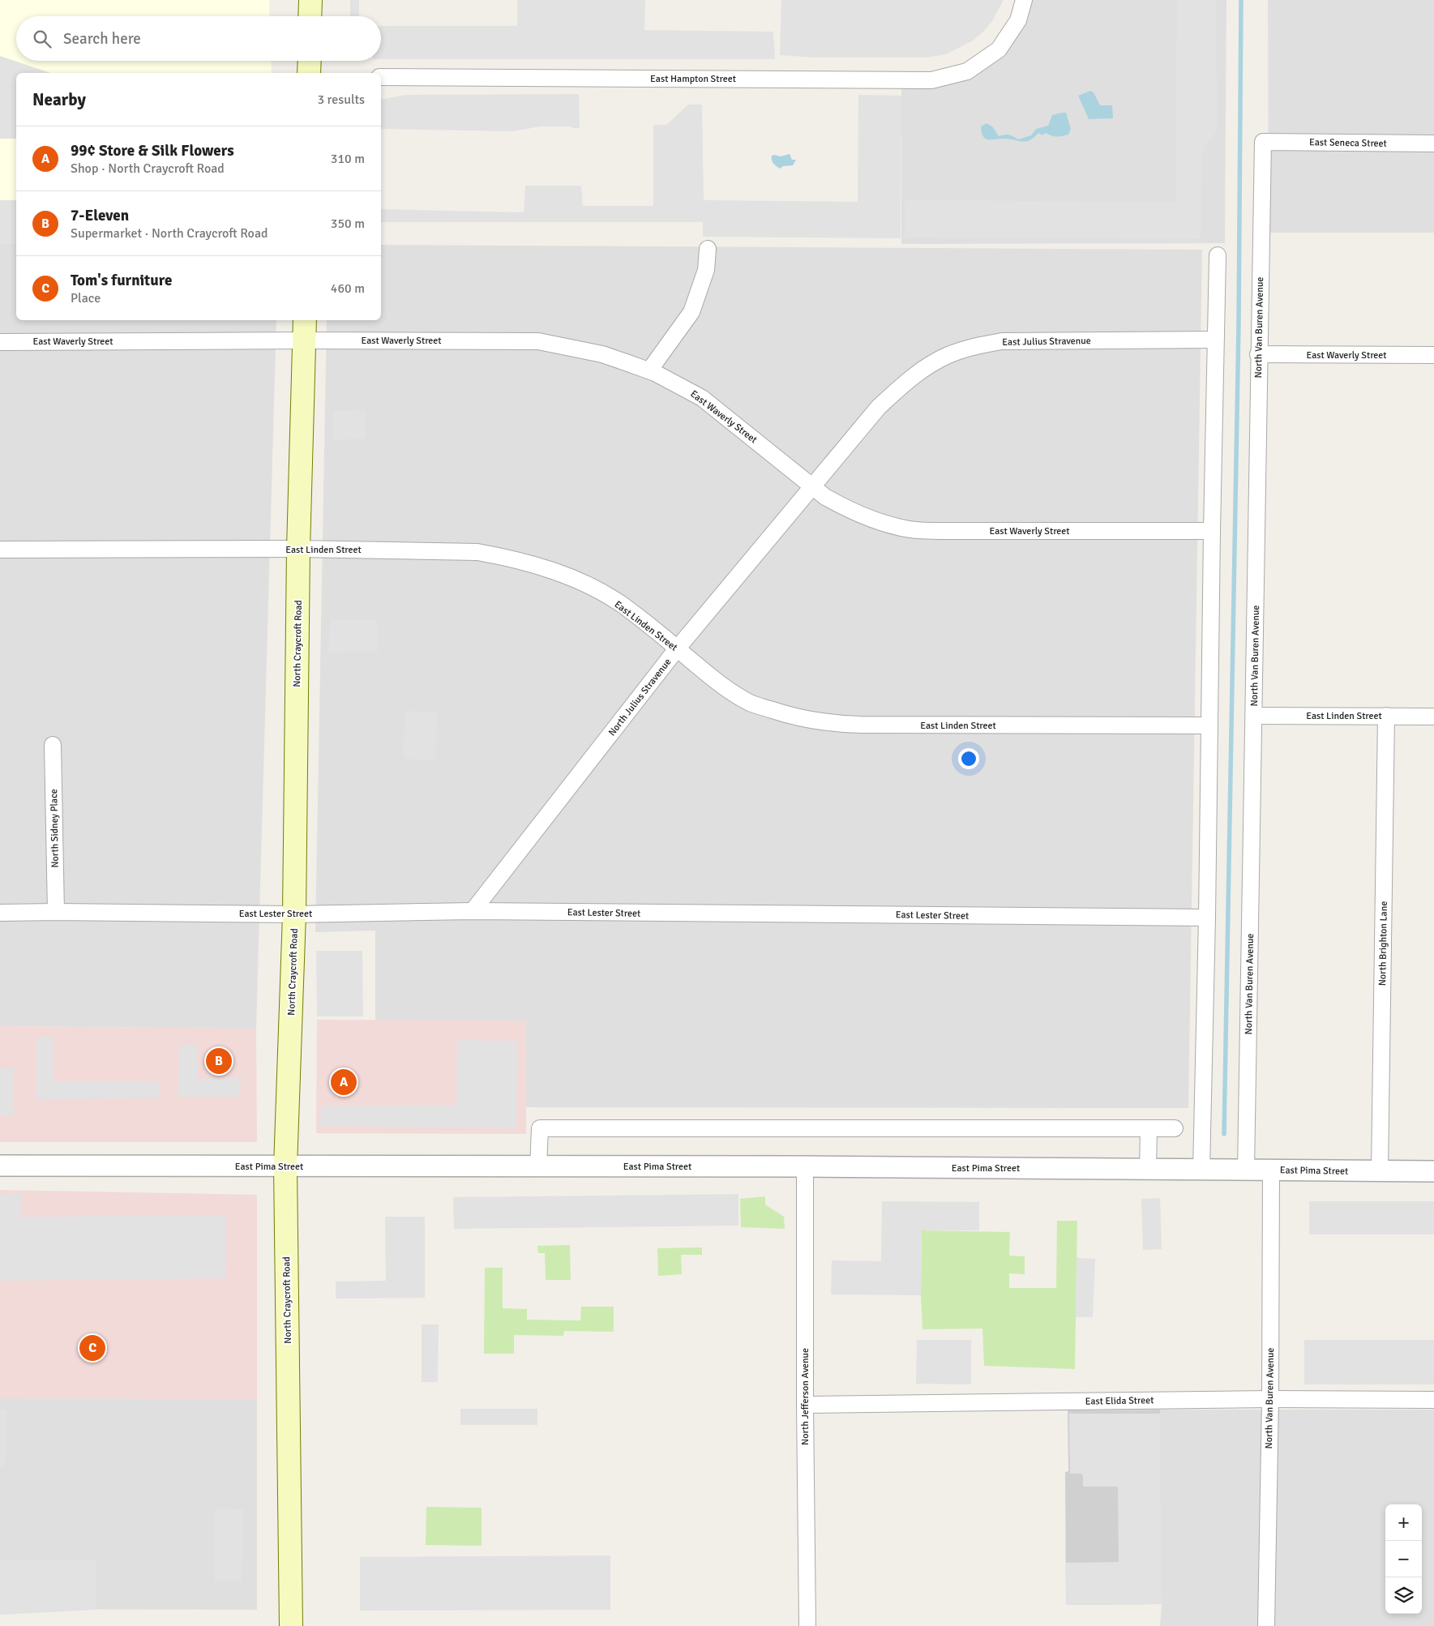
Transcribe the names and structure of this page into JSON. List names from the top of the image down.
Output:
{
  "streets": {
    "main road": ["North Craycroft Road"],
    "street": [
      "East Hampton Street",
      "East Seneca Street",
      "North Van Buren Avenue",
      "East Waverly Street",
      "East Julius Stravenue",
      "East Linden Street",
      "North Julius Stravenue",
      "North Sidney Place",
      "East Lester Street",
      "North Brighton Lane",
      "East Pima Street",
      "North Jefferson Avenue",
      "East Elida Street"
    ]
  },
  "crossings": [
    ["East Seneca Street", "North Van Buren Avenue"],
    ["North Van Buren Avenue", "East Waverly Street"],
    ["North Van Buren Avenue", "East Linden Street"],
    ["North Van Buren Avenue", "East Pima Street"],
    ["North Van Buren Avenue", "East Elida Street"],
    ["East Waverly Street", "East Julius Stravenue"],
    ["East Waverly Street", "North Craycroft Road"],
    ["East Waverly Street", "North Julius Stravenue"],
    ["East Julius Stravenue", "North Julius Stravenue"],
    ["East Linden Street", "North Craycroft Road"],
    ["East Linden Street", "North Julius Stravenue"],
    ["East Linden Street", "North Brighton Lane"],
    ["North Craycroft Road", "East Lester Street"],
    ["North Craycroft Road", "East Pima Street"],
    ["North Julius Stravenue", "East Lester Street"],
    ["North Sidney Place", "East Lester Street"],
    ["North Brighton Lane", "East Pima Street"],
    ["East Pima Street", "North Jefferson Avenue"],
    ["North Jefferson Avenue", "East Elida Street"]
  ],
  "page": {
    "search": "Search here",
    "heading": ["Nearby", "3 results"],
    "list": [
      {
        "mark": "A",
        "name": "99¢ Store & Silk Flowers",
        "note": "Shop · North Craycroft Road",
        "value": "310 m"
      },
      {
        "mark": "B",
        "name": "7-Eleven",
        "note": "Supermarket · North Craycroft Road",
        "value": "350 m"
      },
      {
        "mark": "C",
        "name": "Tom's furniture",
        "note": "Place",
        "value": "460 m"
      }
    ],
    "pins": ["B", "A", "C"],
    "map_buttons": ["+", "−"]
  }
}
